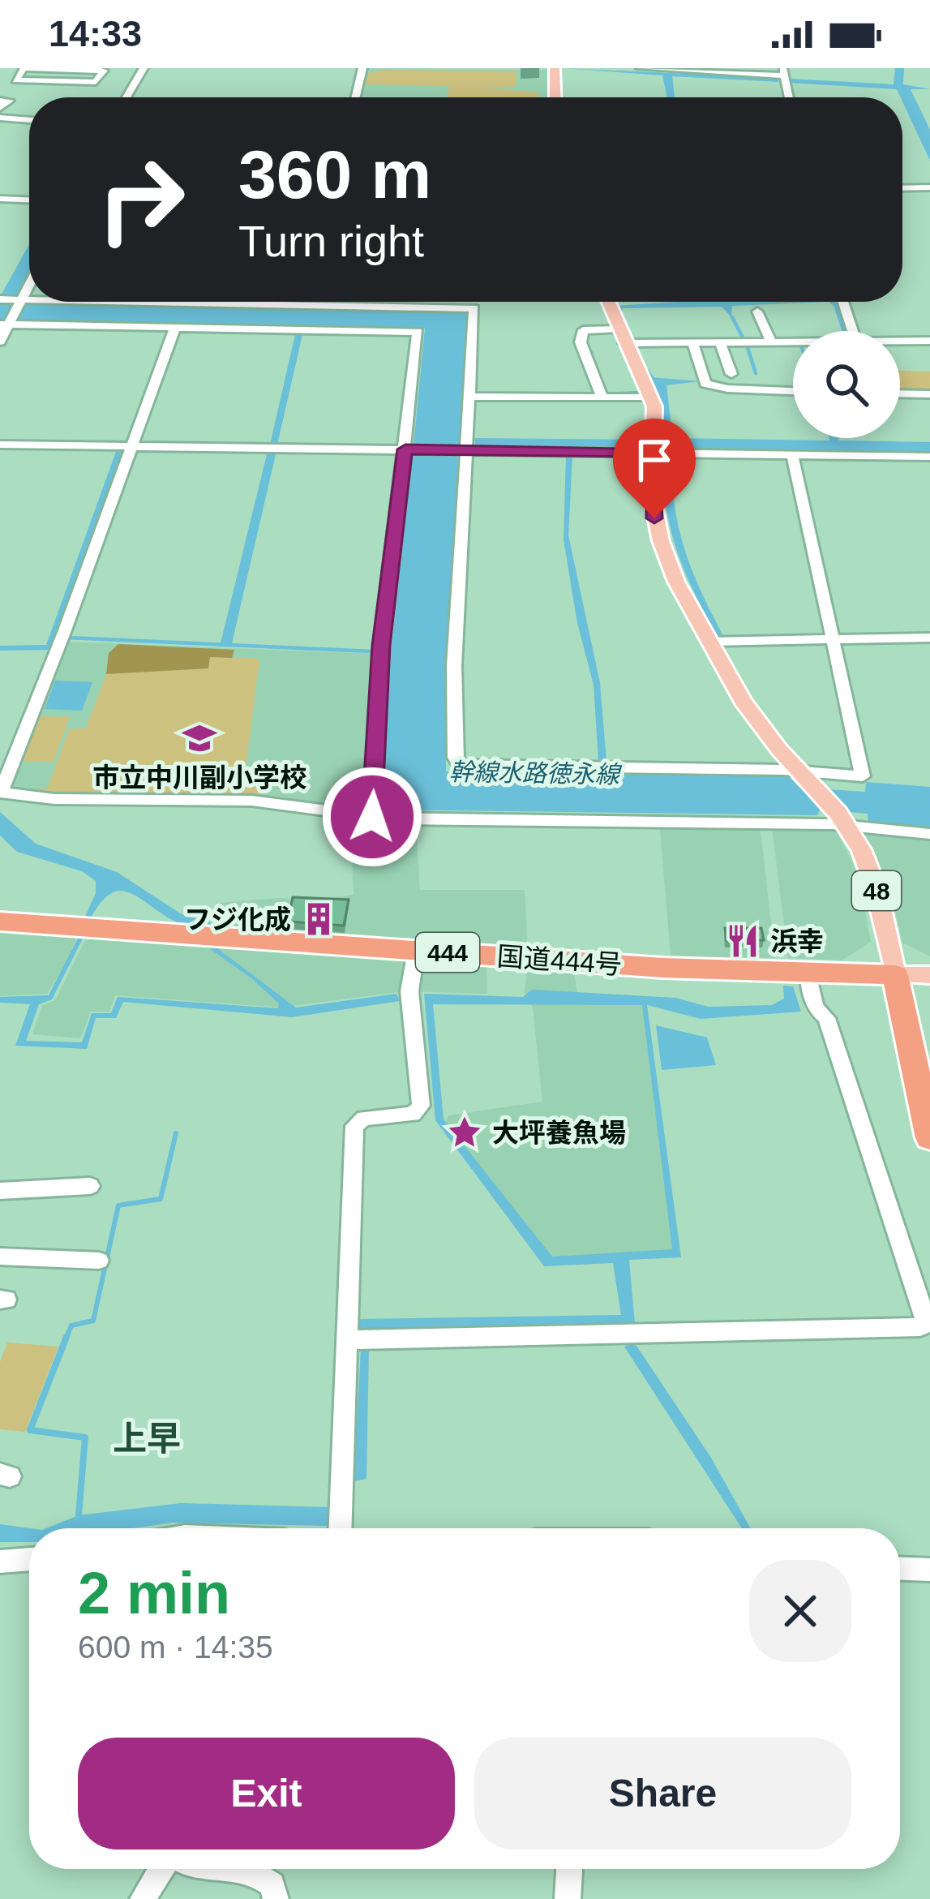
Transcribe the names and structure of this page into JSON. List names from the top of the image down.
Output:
{
  "streets": {
    "highway": ["444", "国道444号"],
    "main road": ["48"]
  },
  "crossings": [
    ["48", "国道444号"]
  ],
  "districts": ["上早"],
  "water": ["幹線水路徳永線"],
  "places": {
    "school or university": ["市立中川副小学校"],
    "building": ["フジ化成"],
    "restaurant": ["浜幸"],
    "place": ["大坪養魚場"]
  },
  "page": {
    "status": "14:33",
    "turn": ["360 m", "Turn right"],
    "heading": ["2 min", "600 m · 14:35"],
    "buttons": ["Exit", "Share"]
  }
}
